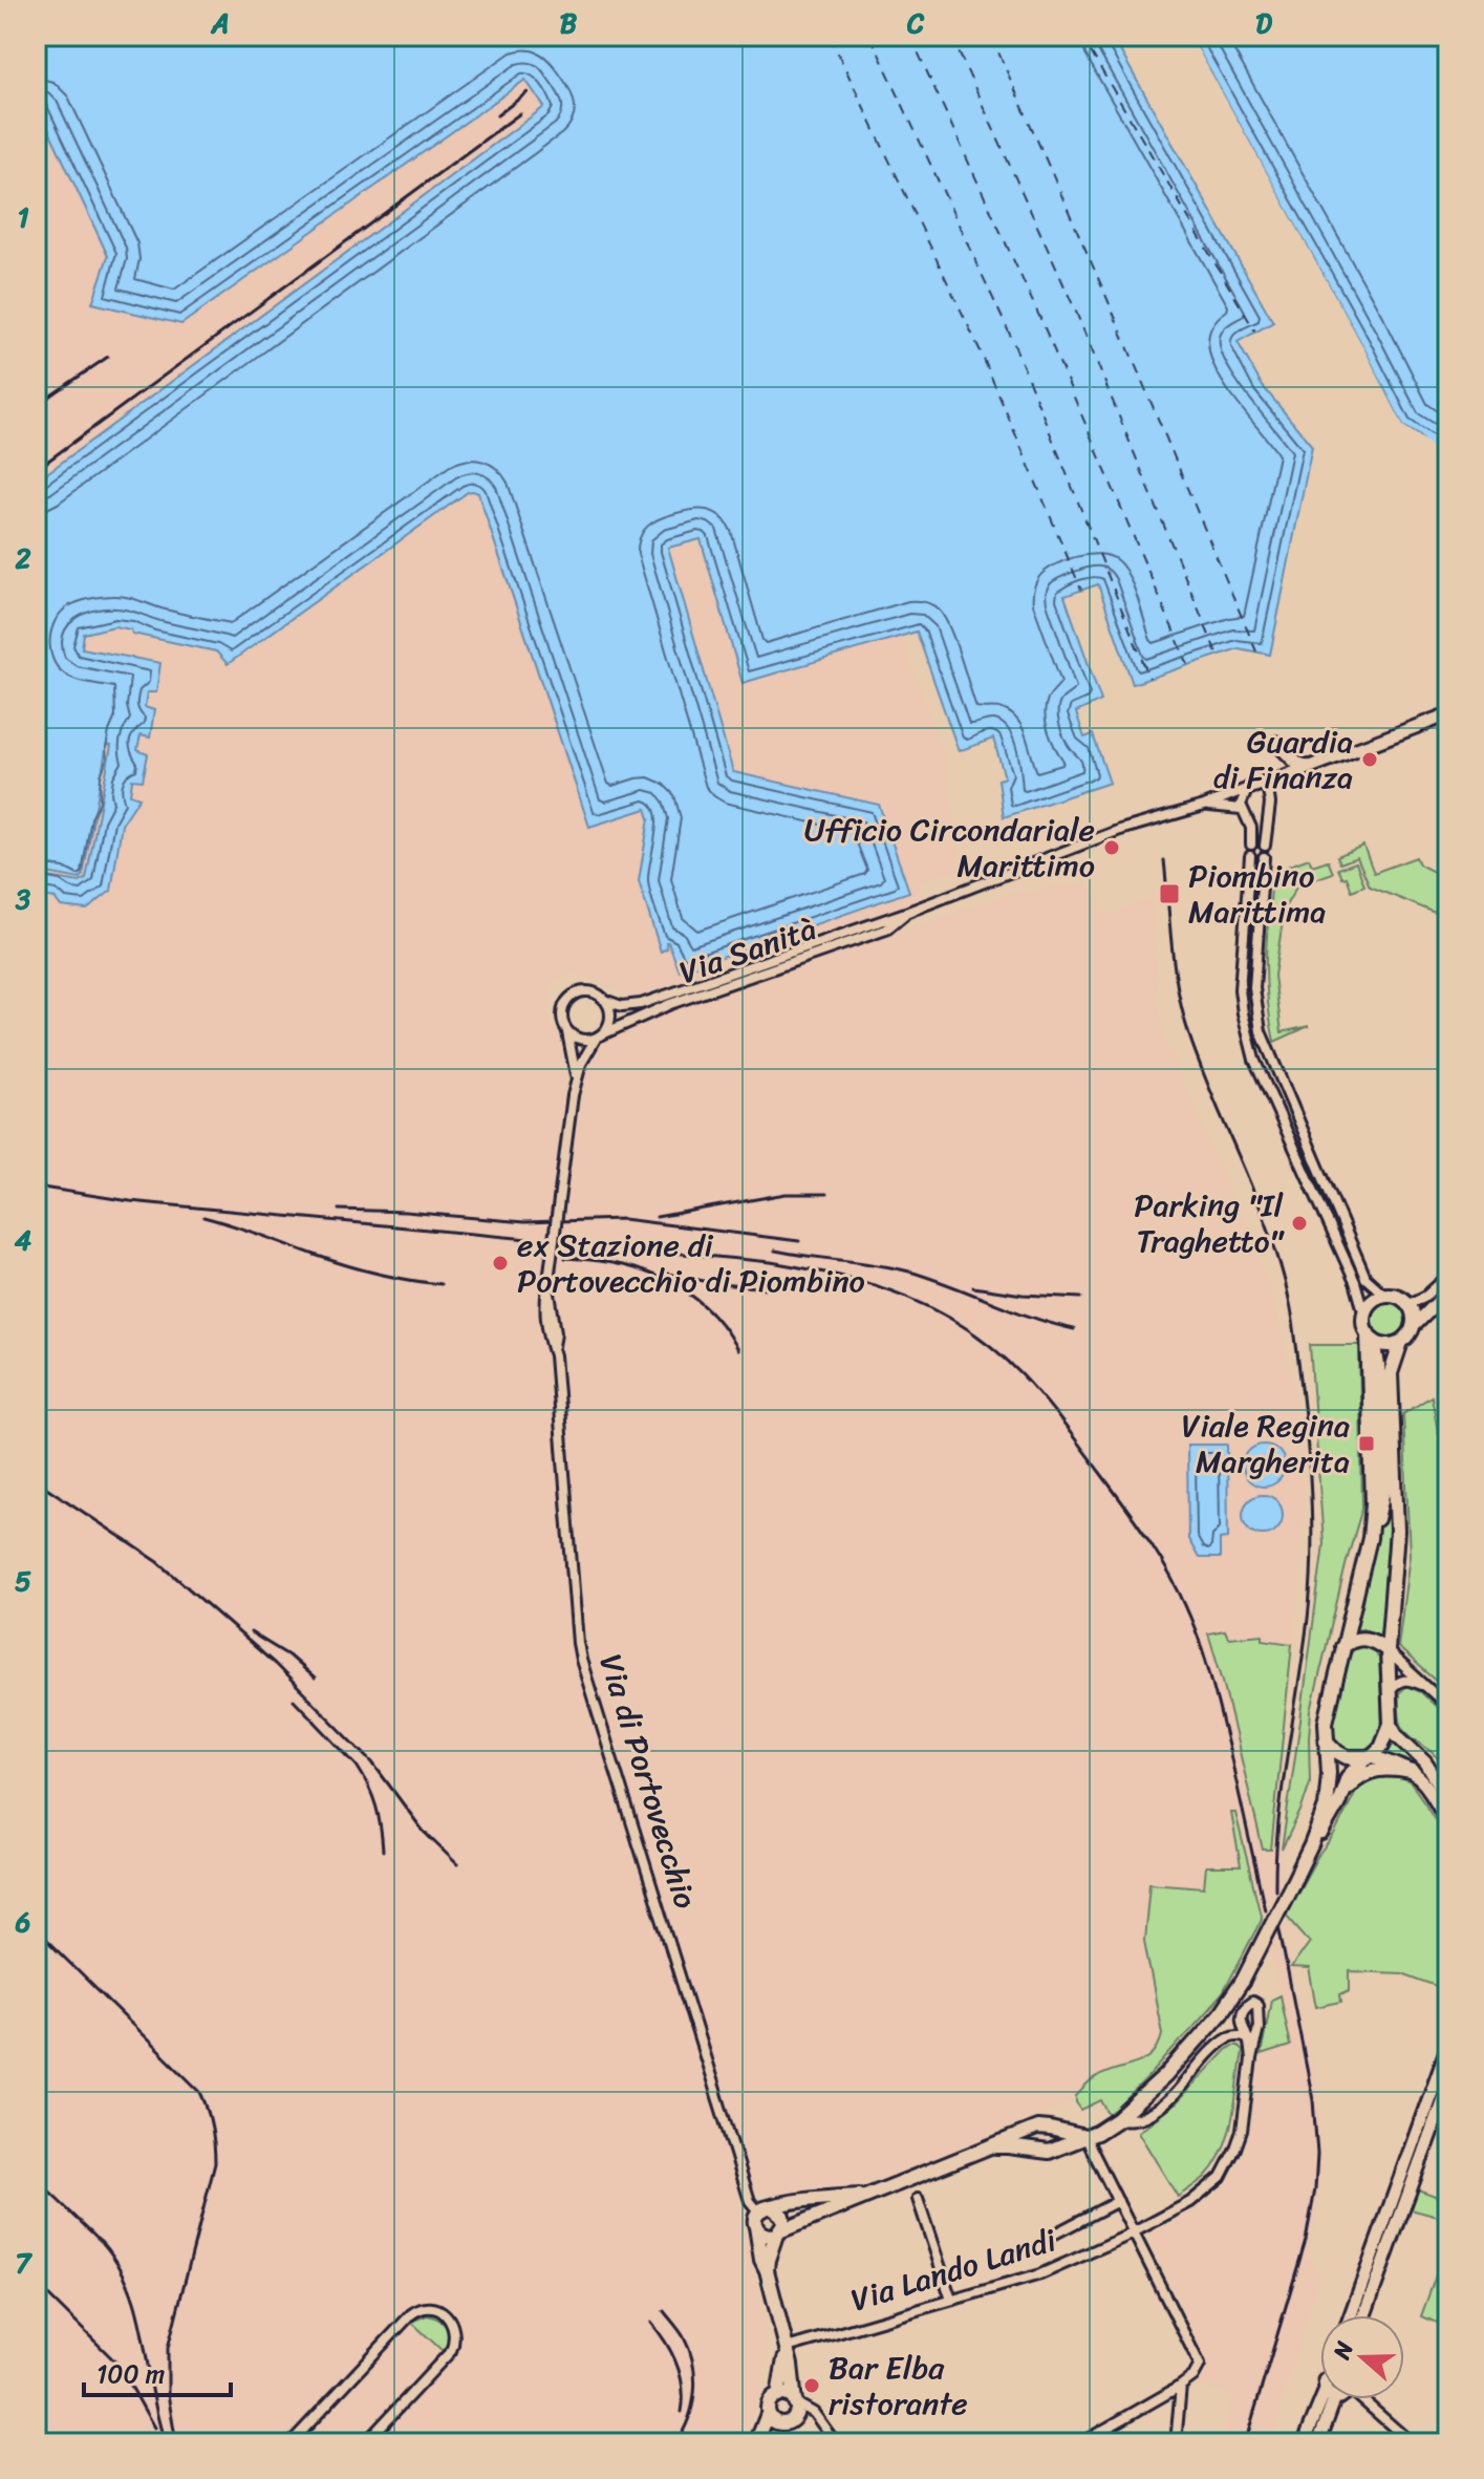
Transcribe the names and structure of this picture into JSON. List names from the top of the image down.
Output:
{
  "streets": {
    "main road": ["Via di Portovecchio"],
    "street": ["Via Sanità", "Via Lando Landi"]
  },
  "crossings": [
    ["Via Sanità", "Via di Portovecchio"]
  ],
  "places": {
    "other": [
      "Guardia di Finanza",
      "Ufficio Circondariale Marittimo",
      "Parking \"Il Traghetto\"",
      "ex Stazione di Portovecchio di Piombino",
      "Bar Elba ristorante"
    ],
    "transit": ["Piombino Marittima", "Viale Regina Margherita"]
  },
  "scale_bar": "100 m",
  "north": "left",
  "grid": {
    "columns": [
      "A",
      "B",
      "C",
      "D"
    ],
    "rows": [
      "1",
      "2",
      "3",
      "4",
      "5",
      "6",
      "7"
    ]
  }
}
